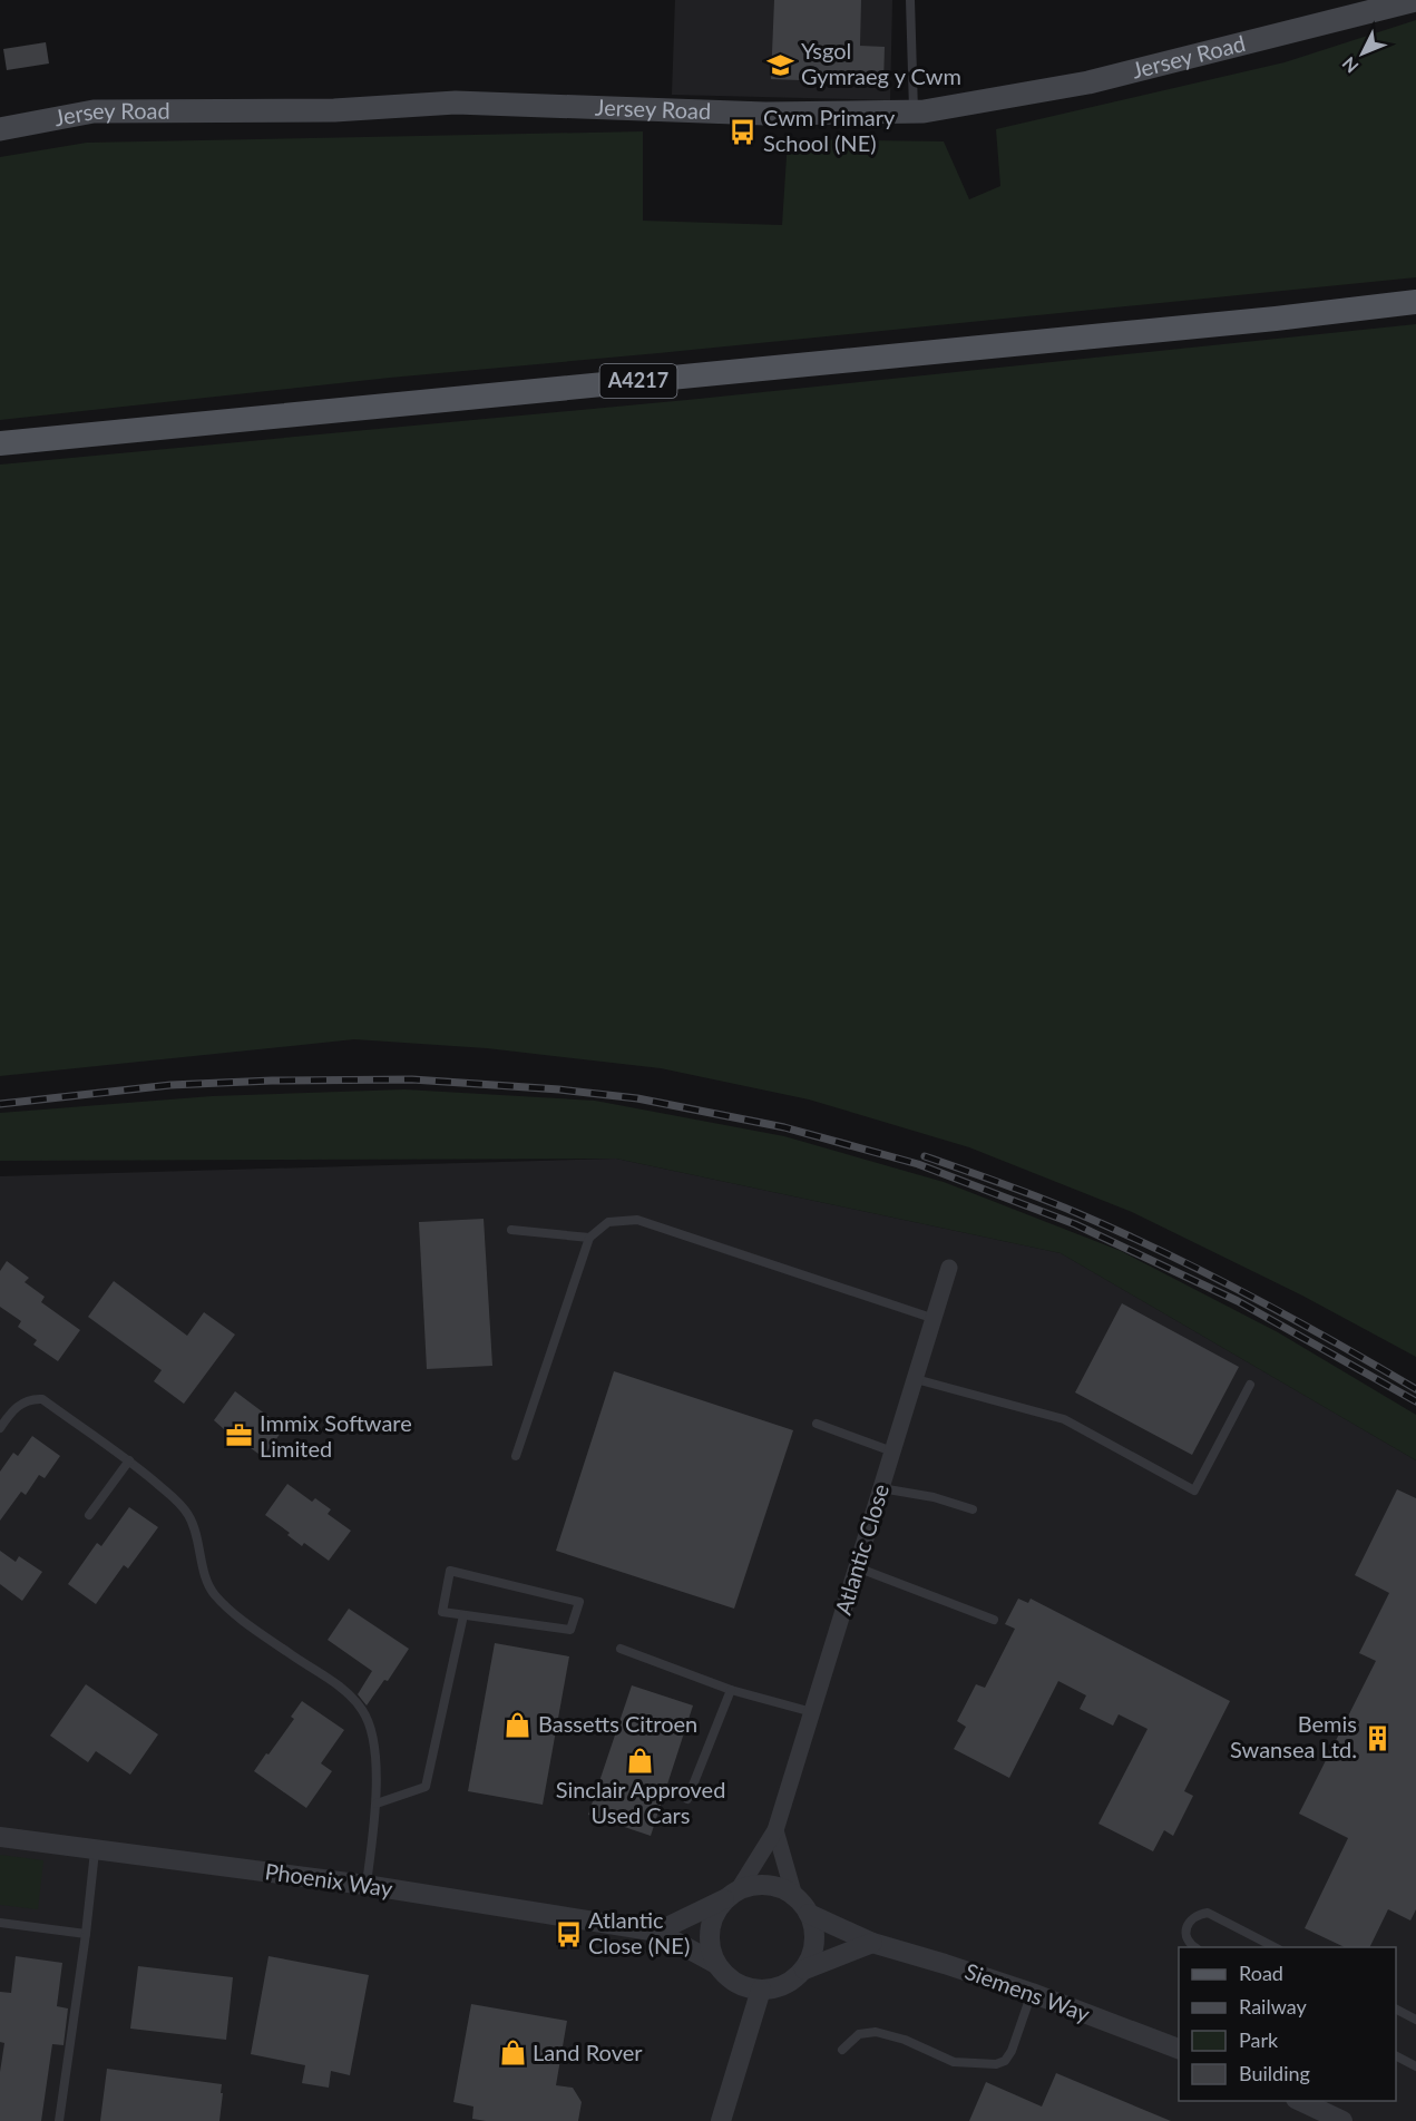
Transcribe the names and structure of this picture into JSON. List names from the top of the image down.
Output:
{
  "streets": {
    "main road": ["Jersey Road", "A4217"],
    "street": ["Atlantic Close", "Phoenix Way", "Siemens Way"]
  },
  "crossings": [
    ["Atlantic Close", "Phoenix Way"],
    ["Atlantic Close", "Siemens Way"],
    ["Phoenix Way", "Siemens Way"]
  ],
  "places": {
    "school or university": ["Ysgol Gymraeg y Cwm"],
    "bus stop": ["Cwm Primary School (NE)", "Atlantic Close (NE)"],
    "office": ["Immix Software Limited"],
    "shop": ["Bassetts Citroen", "Sinclair Approved Used Cars", "Land Rover"],
    "building": ["Bemis Swansea Ltd."]
  },
  "legend": [
    "Road",
    "Railway",
    "Park",
    "Building"
  ],
  "north": "bottom left"
}
